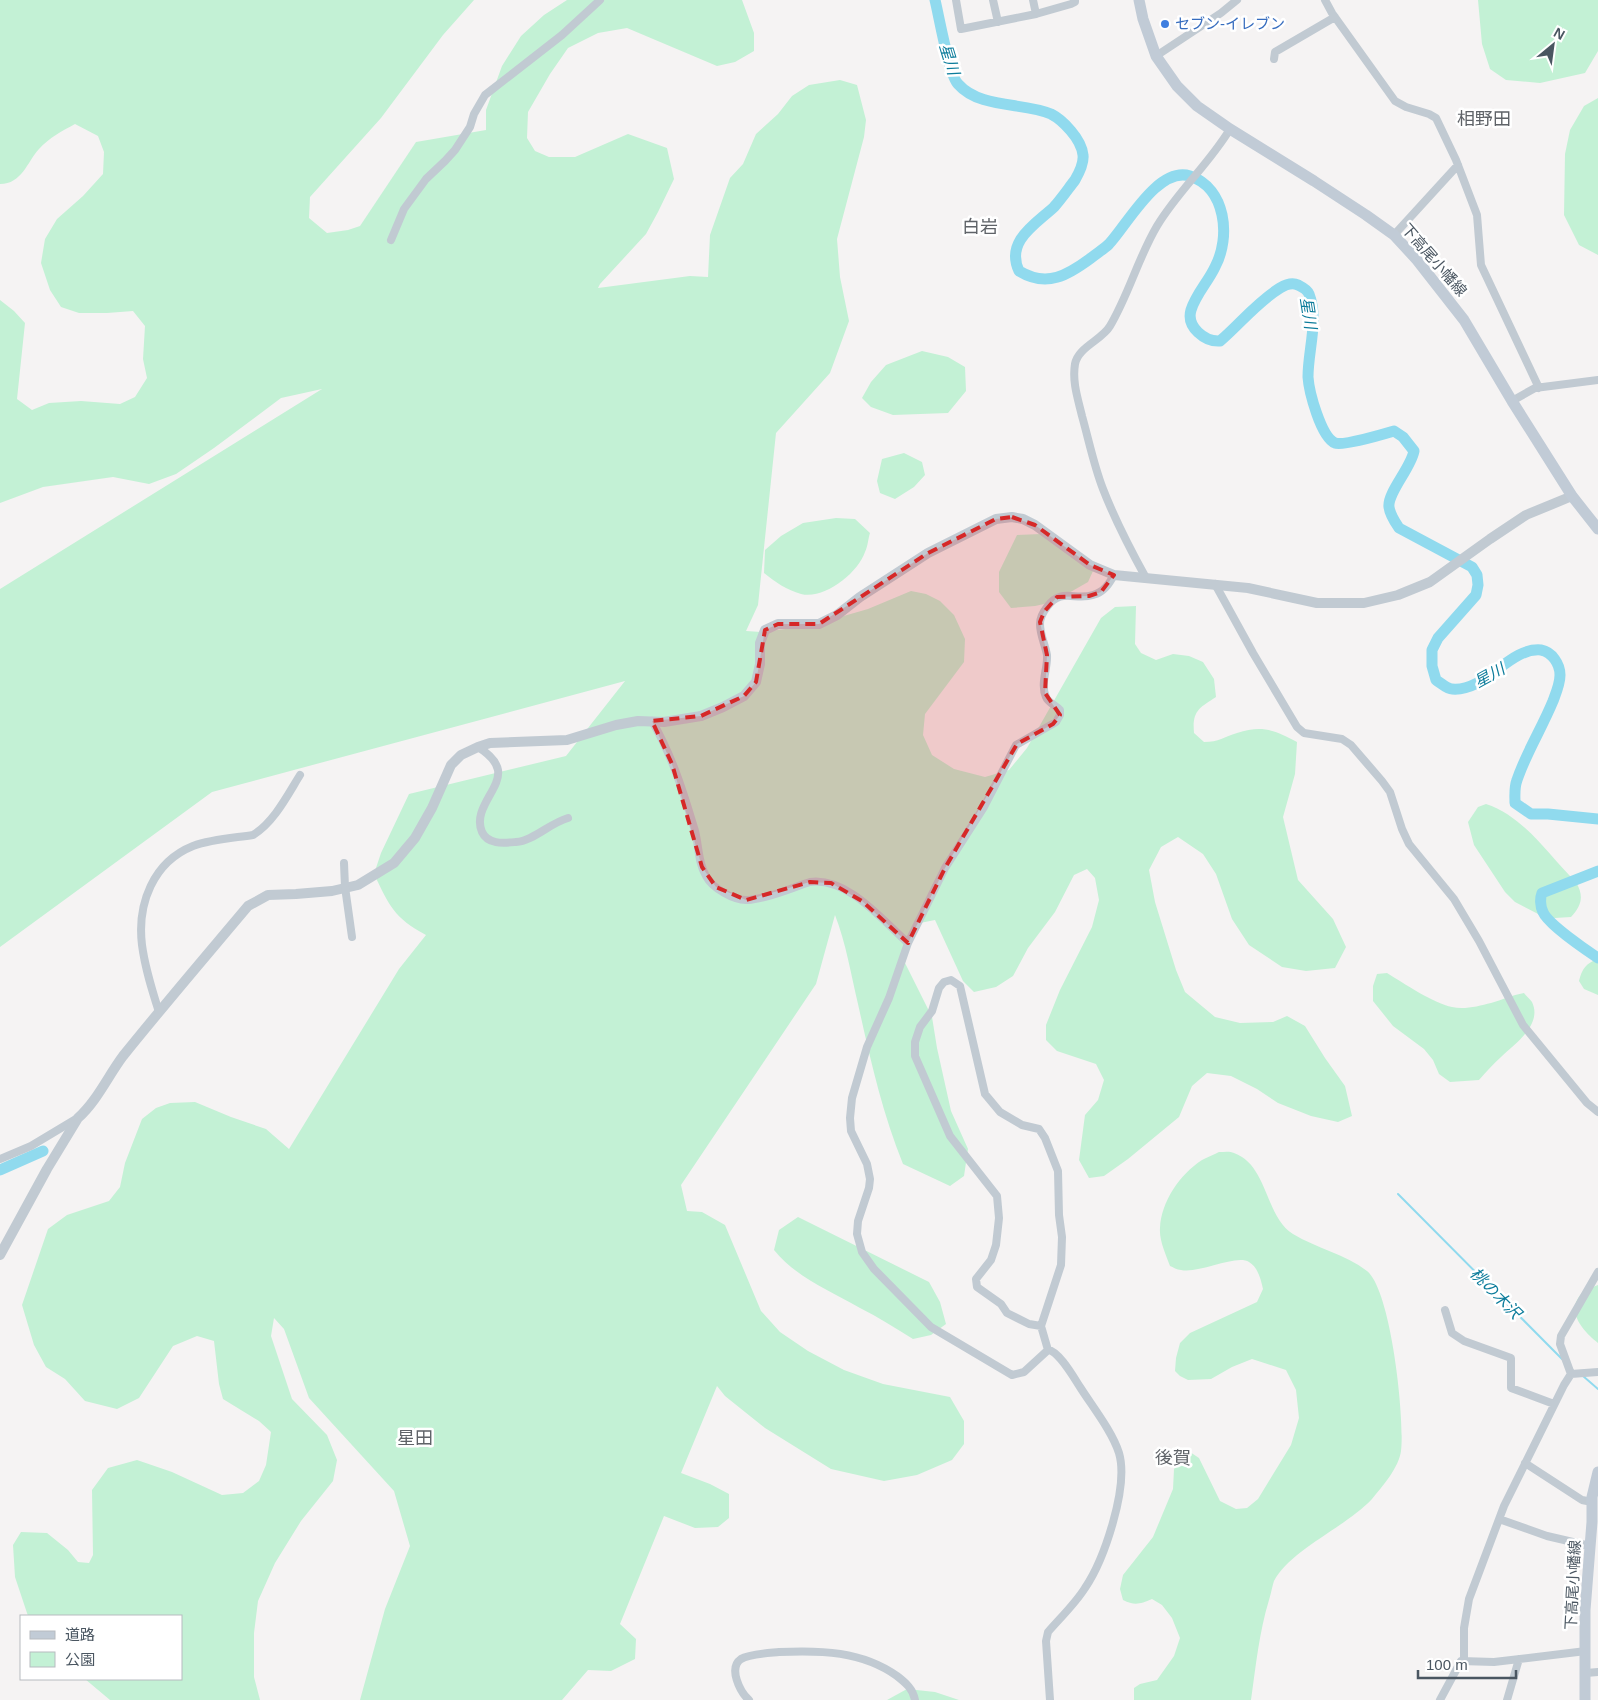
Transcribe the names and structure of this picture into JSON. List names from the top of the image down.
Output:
{
  "streets": {
    "main road": ["下高尾小幡線"]
  },
  "districts": [
    "相野田",
    "白岩",
    "星田",
    "後賀"
  ],
  "water": ["星川", "桃の木沢"],
  "places": ["セブン-イレブン"],
  "legend": ["道路", "公園"],
  "scale_bar": "100 m",
  "north": "top right"
}
